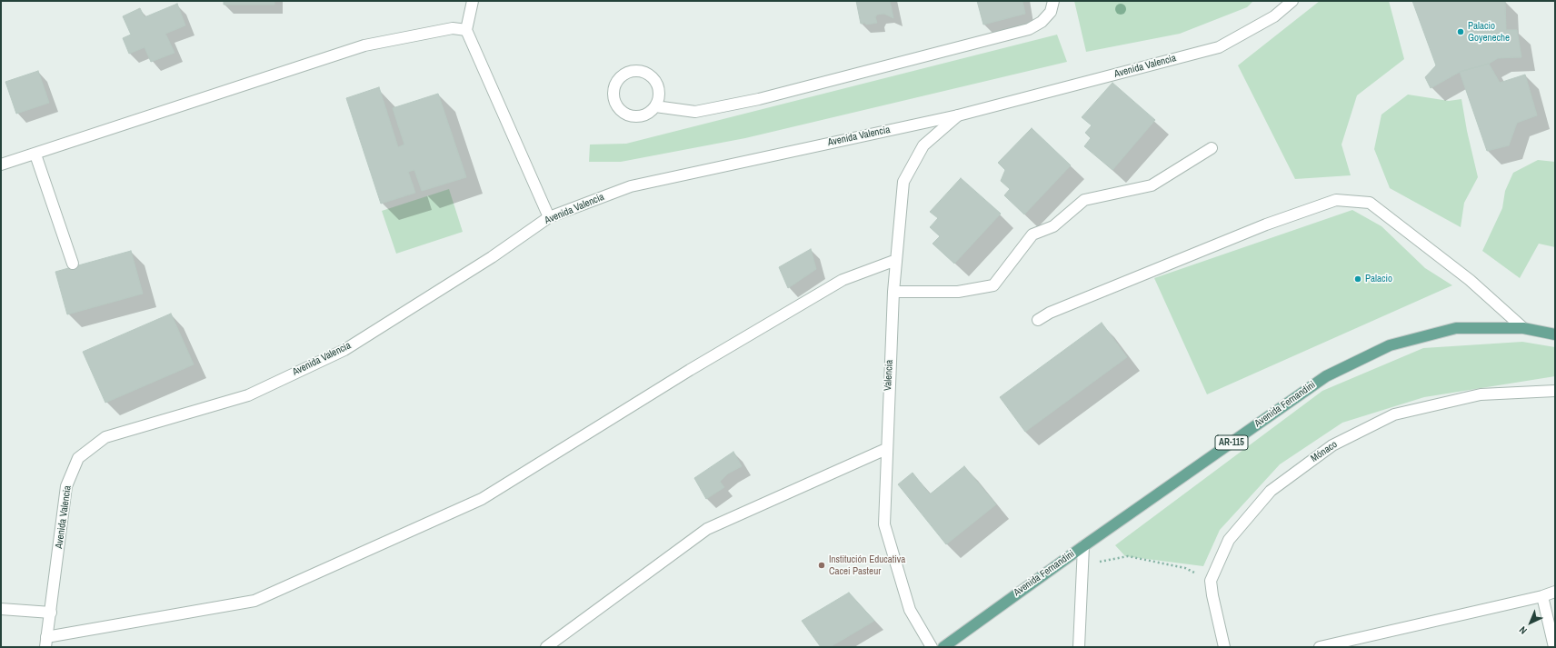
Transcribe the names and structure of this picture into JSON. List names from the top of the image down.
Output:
{
  "streets": {
    "main road": ["Avenida Fernandini", "AR-115"],
    "street": ["Avenida Valencia", "Valencia", "Mónaco"]
  },
  "crossings": [
    ["Avenida Valencia", "Valencia"]
  ],
  "places": ["Palacio Goyeneche", "Palacio", "Institución Educativa Cacei Pasteur"],
  "north": "bottom left"
}
